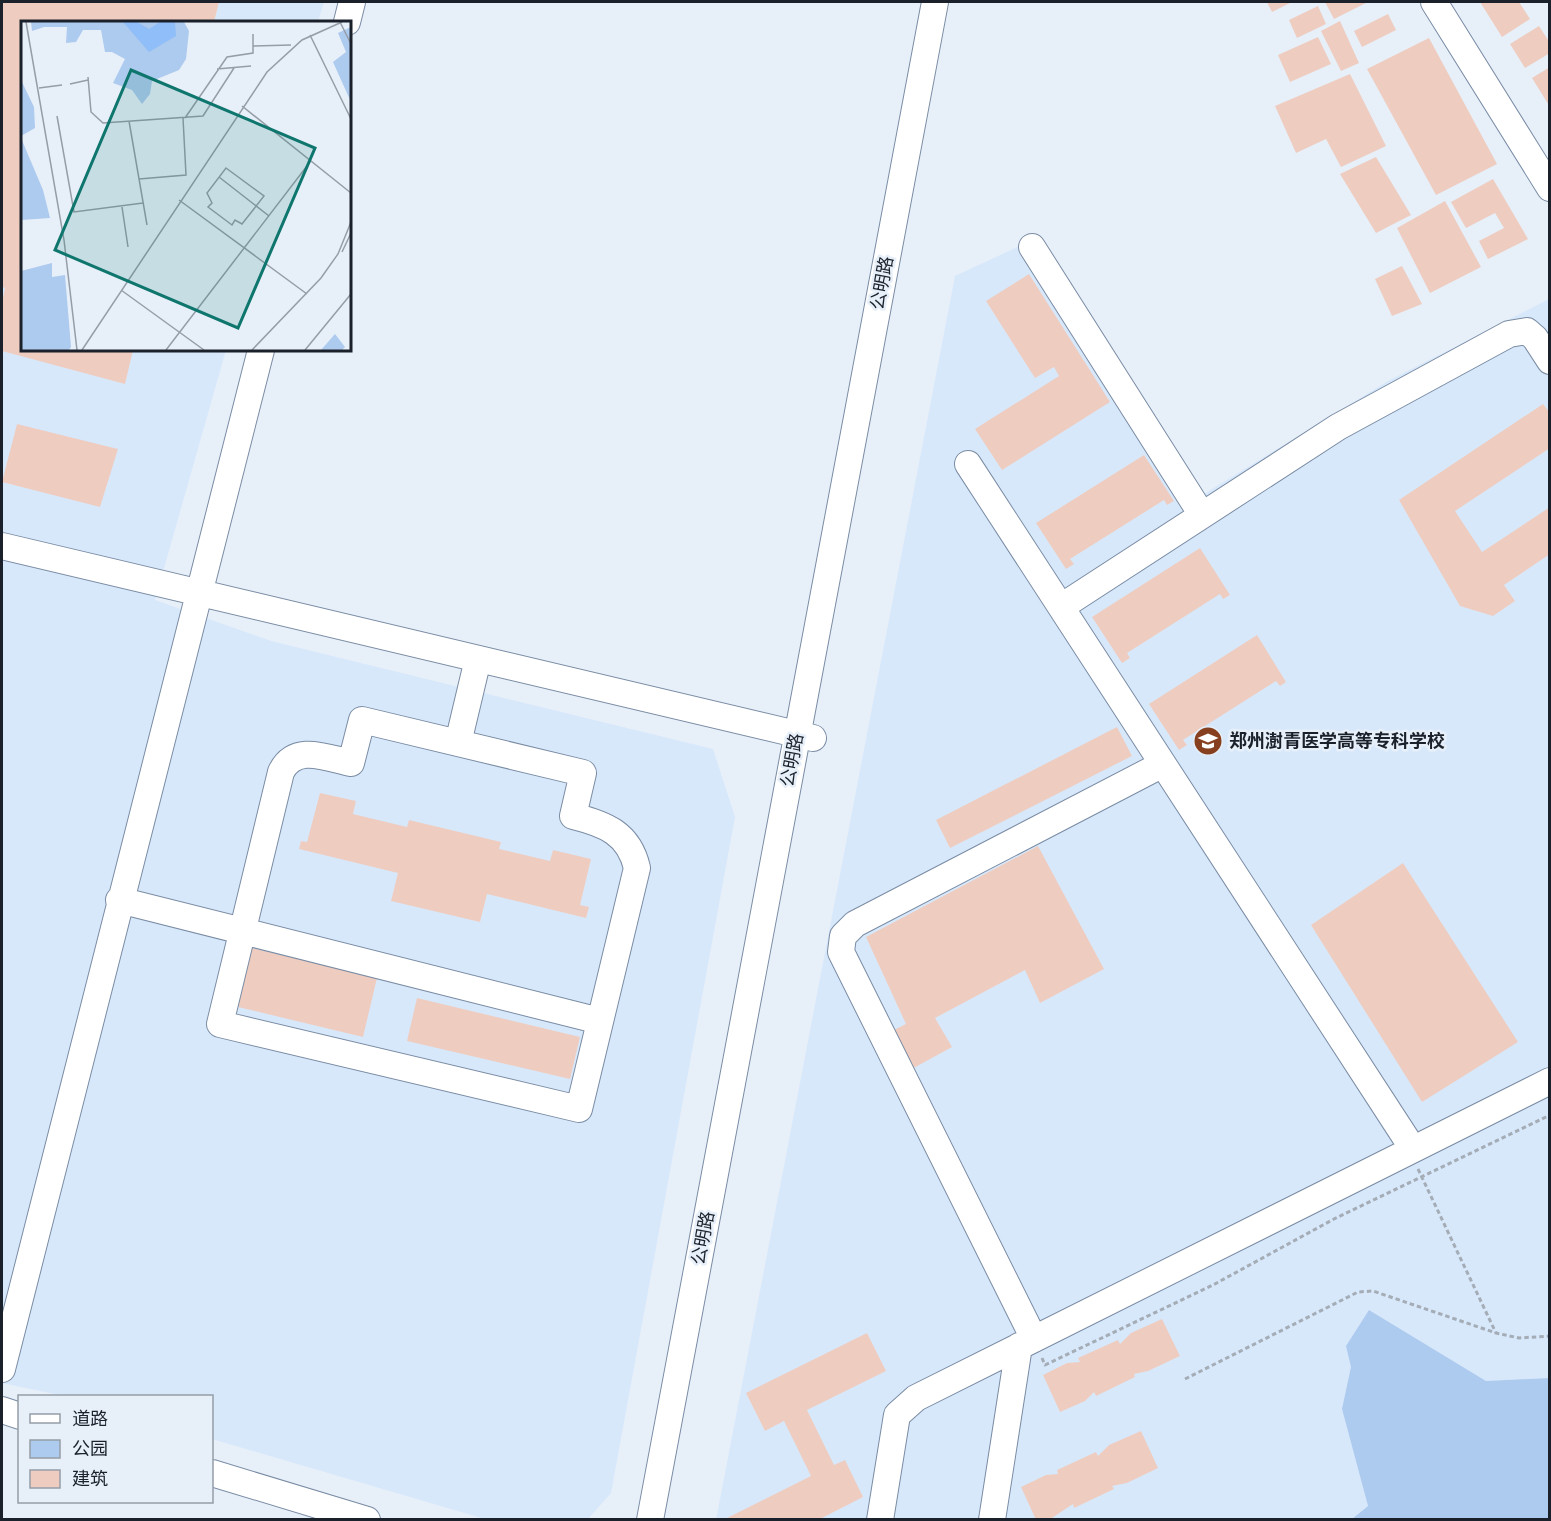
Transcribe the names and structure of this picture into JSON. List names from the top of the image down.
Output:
{
  "streets": {
    "street": ["公明路"]
  },
  "places": {
    "school or university": ["郑州澍青医学高等专科学校"]
  },
  "legend": ["道路", "公园", "建筑"]
}
